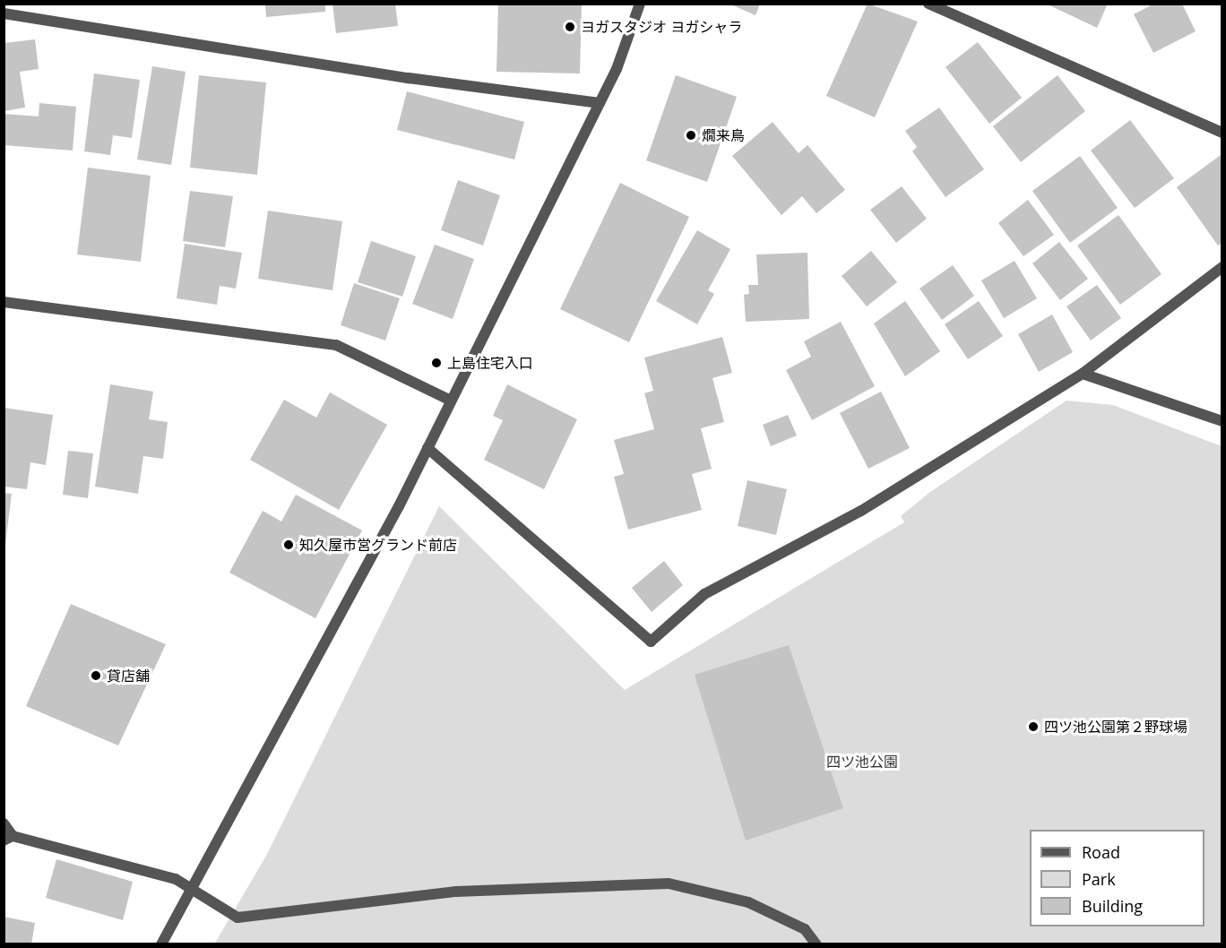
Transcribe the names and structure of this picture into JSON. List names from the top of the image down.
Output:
{
  "parks": ["四ツ池公園"],
  "places": [
    "ヨガスタジオ ヨガシャラ",
    "燗来鳥",
    "上島住宅入口",
    "知久屋市営グランド前店",
    "貸店舗",
    "四ツ池公園第２野球場"
  ],
  "legend": ["Road", "Park", "Building"]
}
